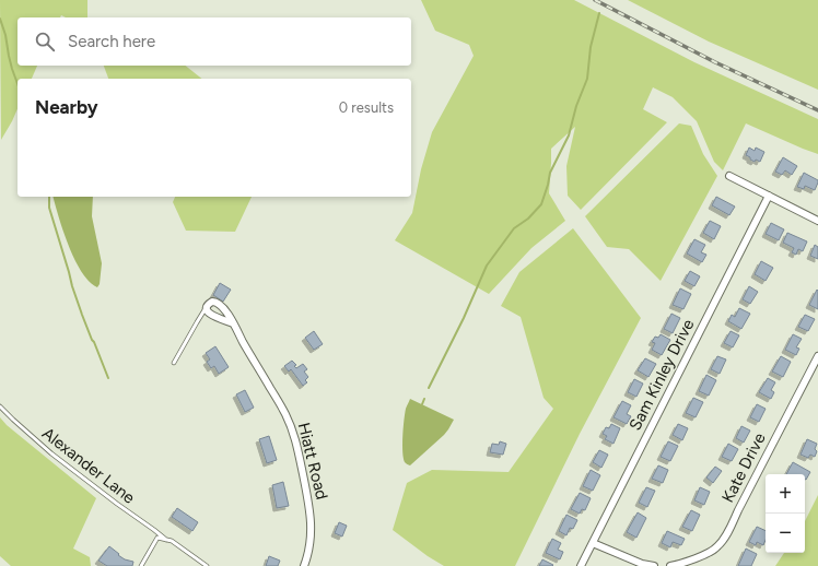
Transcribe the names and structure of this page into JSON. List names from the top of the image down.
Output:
{
  "streets": {
    "street": ["Sam Kinley Drive", "Hiatt Road", "Kate Drive"],
    "lane": ["Alexander Lane"]
  },
  "page": {
    "search": "Search here",
    "heading": ["Nearby", "0 results"],
    "map_buttons": ["+", "−"]
  }
}
